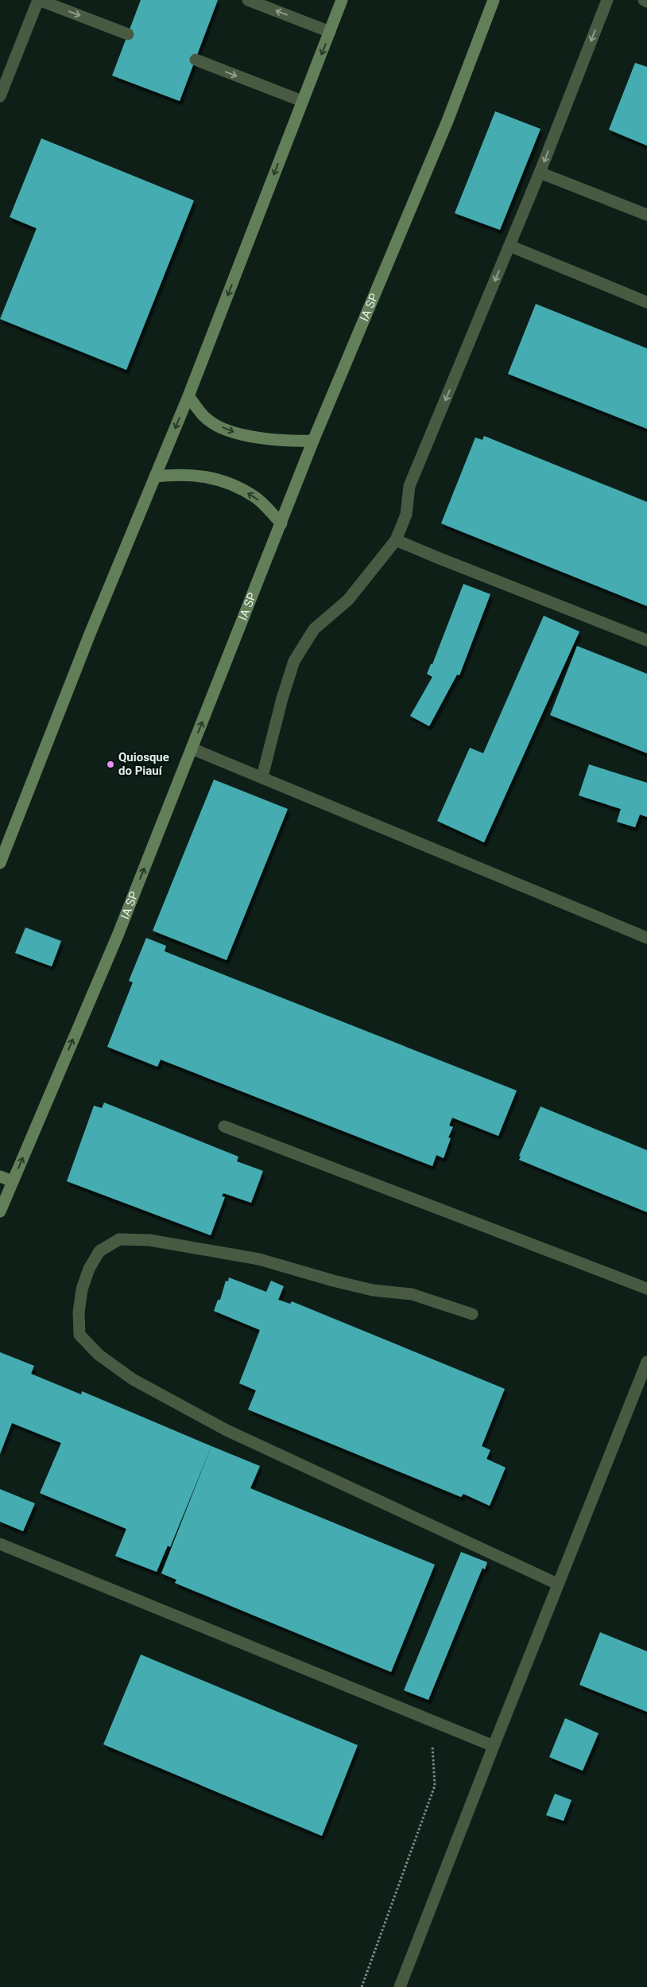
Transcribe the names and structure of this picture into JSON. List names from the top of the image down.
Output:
{
  "streets": {
    "street": ["IA SP"]
  },
  "one_way": ["IA SP"],
  "places": ["Quiosque do Piauí"]
}
